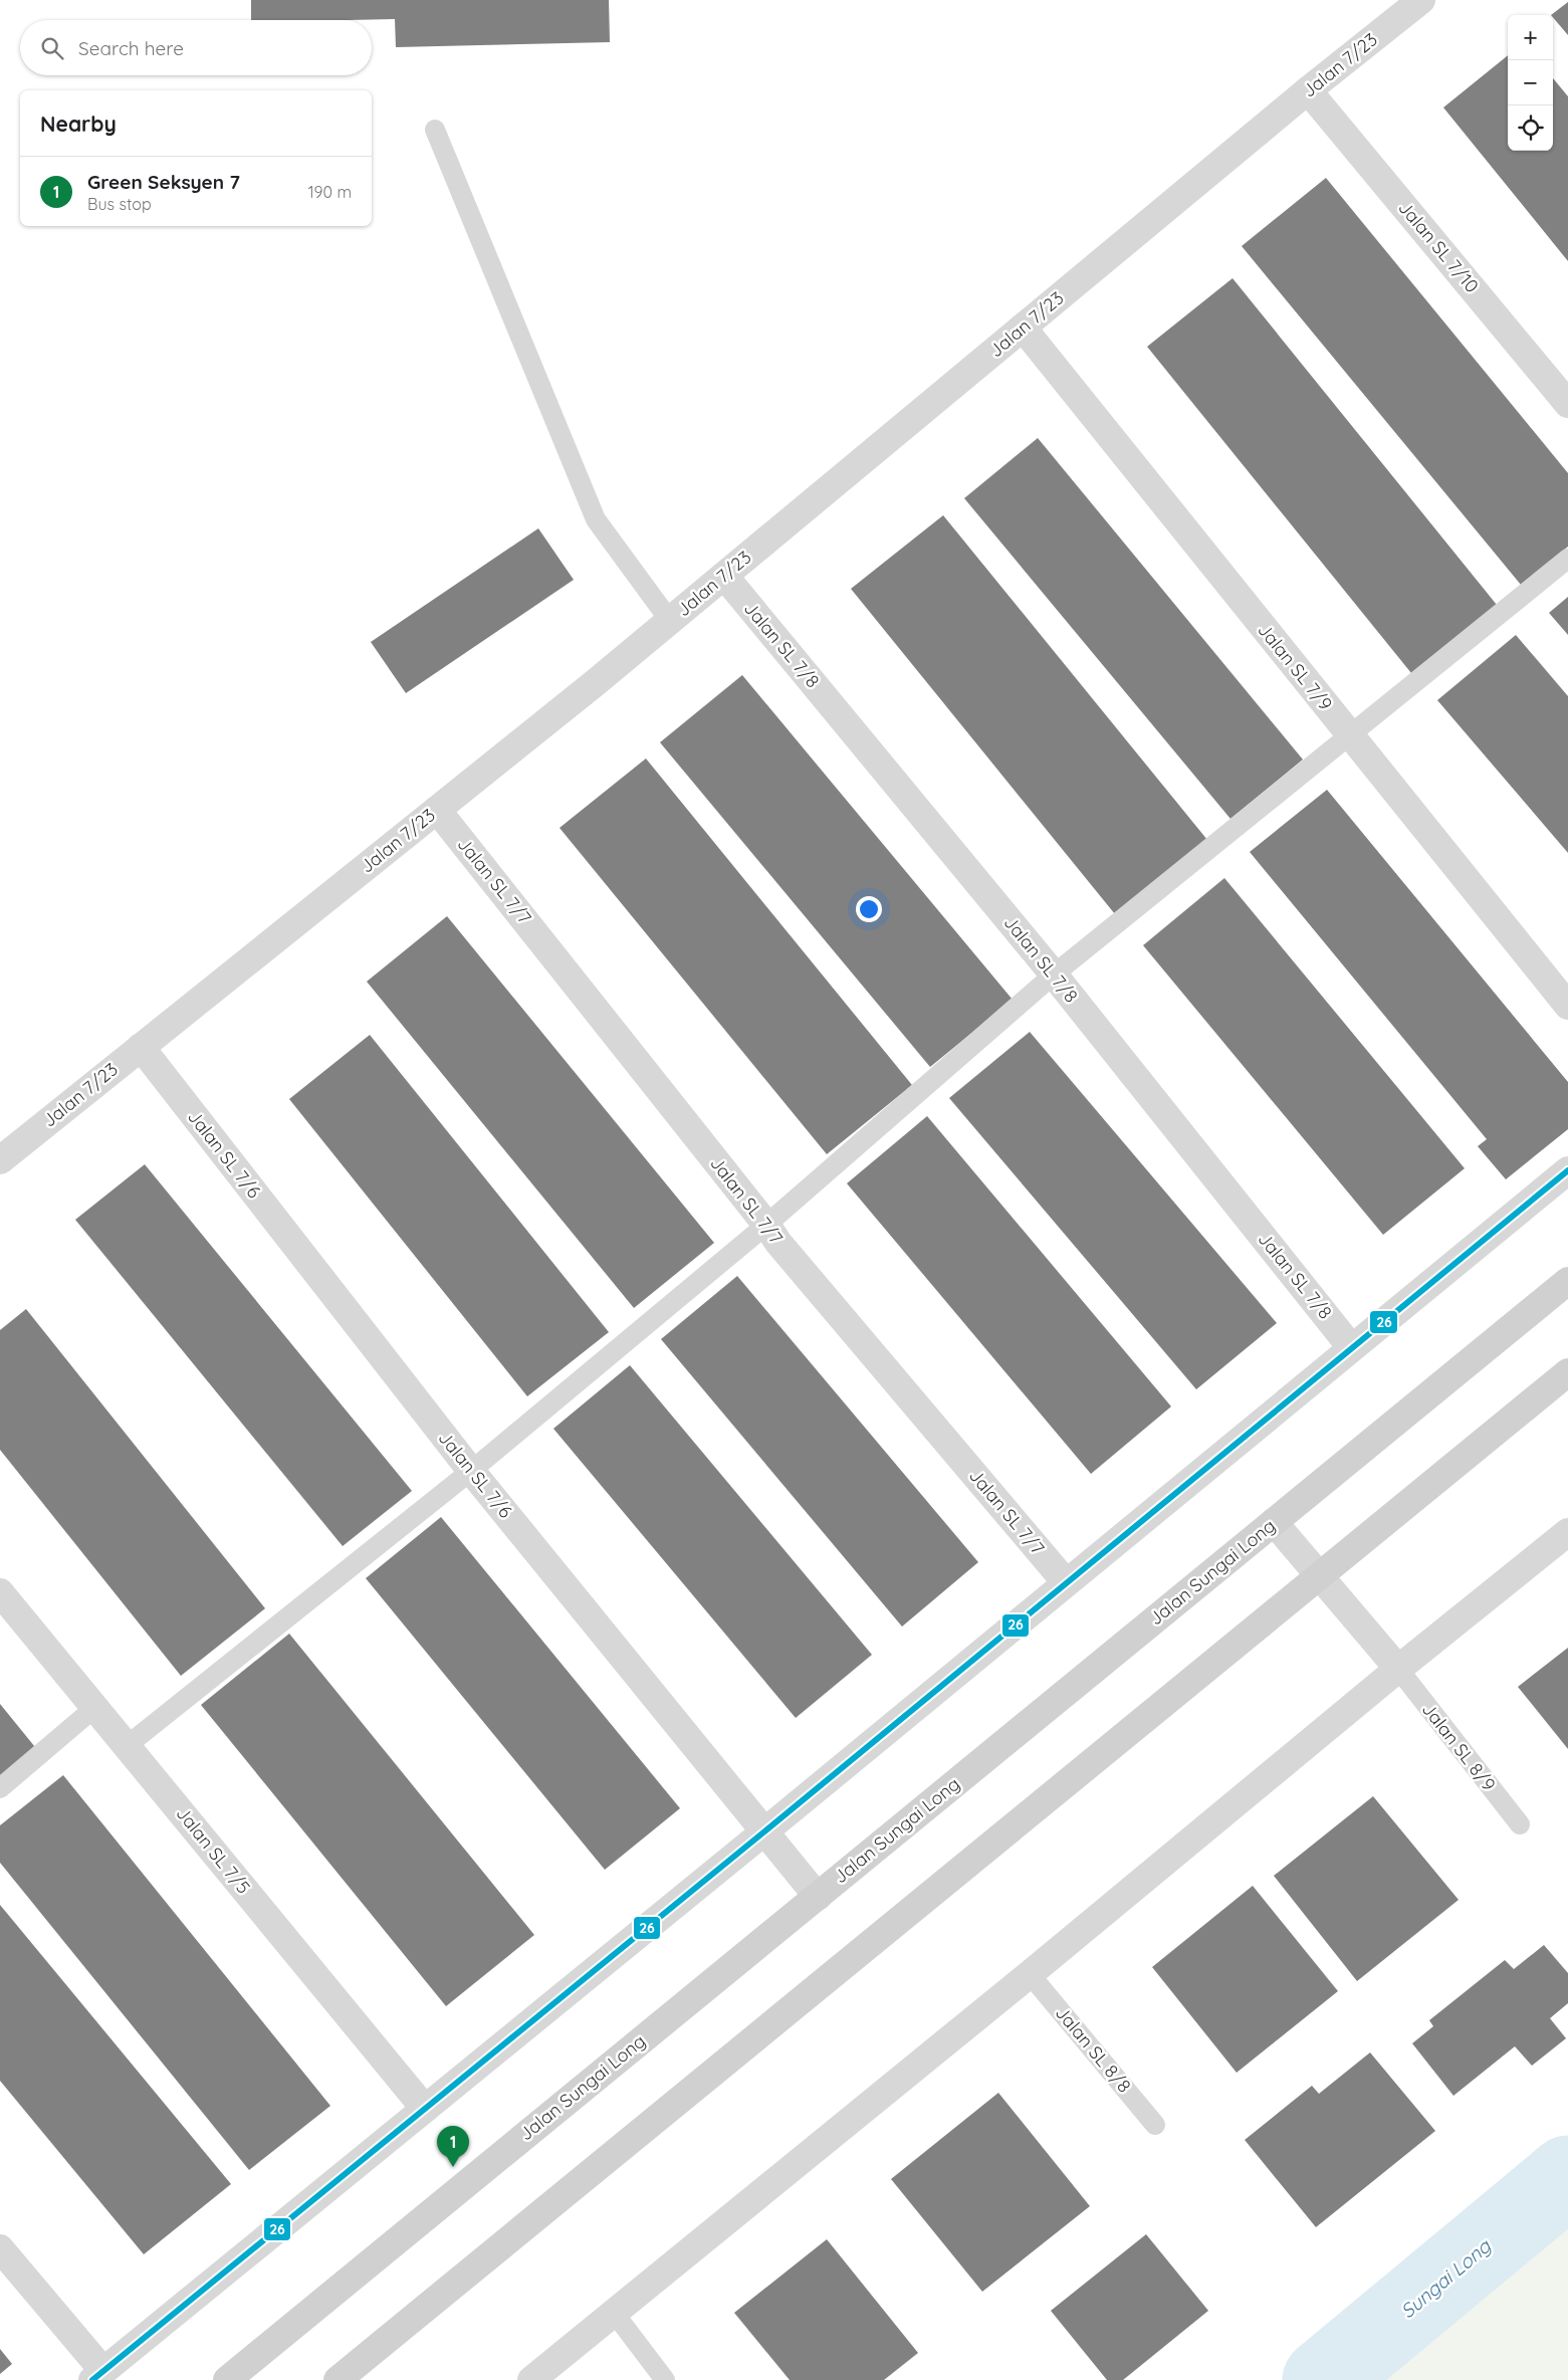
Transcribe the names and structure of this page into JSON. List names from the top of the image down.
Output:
{
  "streets": {
    "street": [
      "Jalan 7/23",
      "Jalan SL 7/10",
      "Jalan SL 7/8",
      "Jalan SL 7/9",
      "Jalan SL 7/7",
      "Jalan SL 7/6",
      "Jalan Sungai Long",
      "Jalan SL 7/5"
    ],
    "lane": ["Jalan SL 8/9", "Jalan SL 8/8"]
  },
  "crossings": [
    ["Jalan 7/23", "Jalan SL 7/10"],
    ["Jalan 7/23", "Jalan SL 7/8"],
    ["Jalan 7/23", "Jalan SL 7/9"],
    ["Jalan 7/23", "Jalan SL 7/7"],
    ["Jalan 7/23", "Jalan SL 7/6"],
    ["Jalan SL 7/6", "Jalan Sungai Long"]
  ],
  "water": ["Sungai Long"],
  "lines": ["transit line 26"],
  "page": {
    "map_buttons": ["+", "−"],
    "search": "Search here",
    "heading": "Nearby",
    "list": [
      {
        "mark": "1",
        "name": "Green Seksyen 7",
        "note": "Bus stop",
        "value": "190 m"
      }
    ],
    "pins": "1"
  }
}
